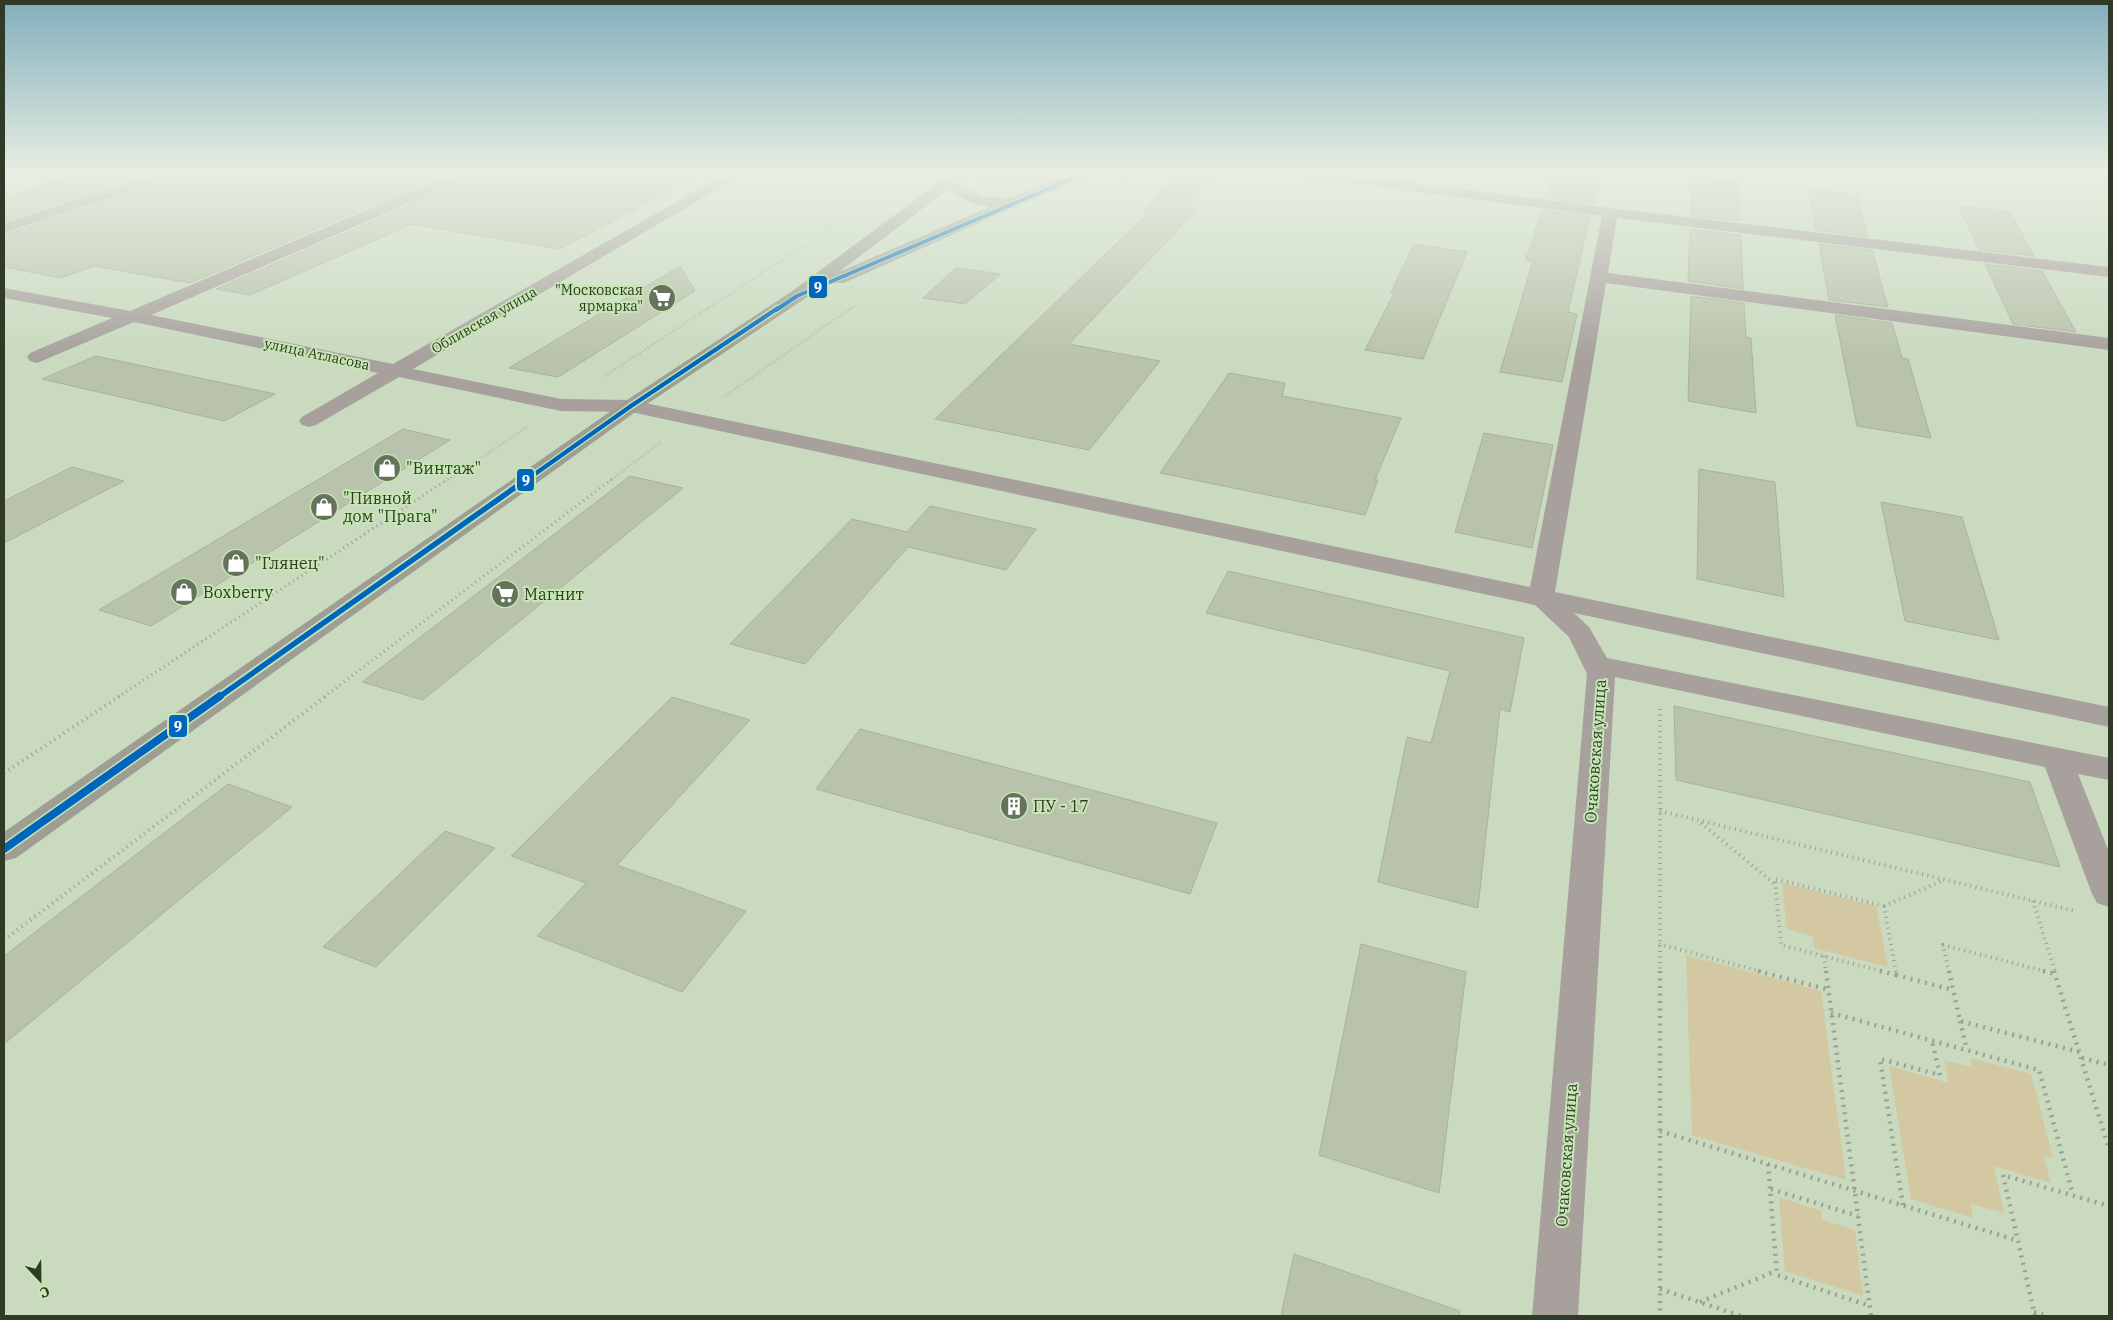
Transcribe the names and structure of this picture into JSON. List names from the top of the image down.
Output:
{
  "streets": {
    "street": ["Обливская улица", "улица Атласова", "Очаковская улица"]
  },
  "crossings": [
    ["Обливская улица", "улица Атласова"],
    ["улица Атласова", "Очаковская улица"]
  ],
  "places": {
    "supermarket": ["\"Московская ярмарка\"", "Магнит"],
    "shop": [
      "\"Винтаж\"",
      "\"Пивной дом \"Прага\"",
      "\"Глянец\"",
      "Boxberry"
    ],
    "building": ["ПУ - 17"]
  },
  "lines": ["transit line 9"],
  "north": "bottom"
}
